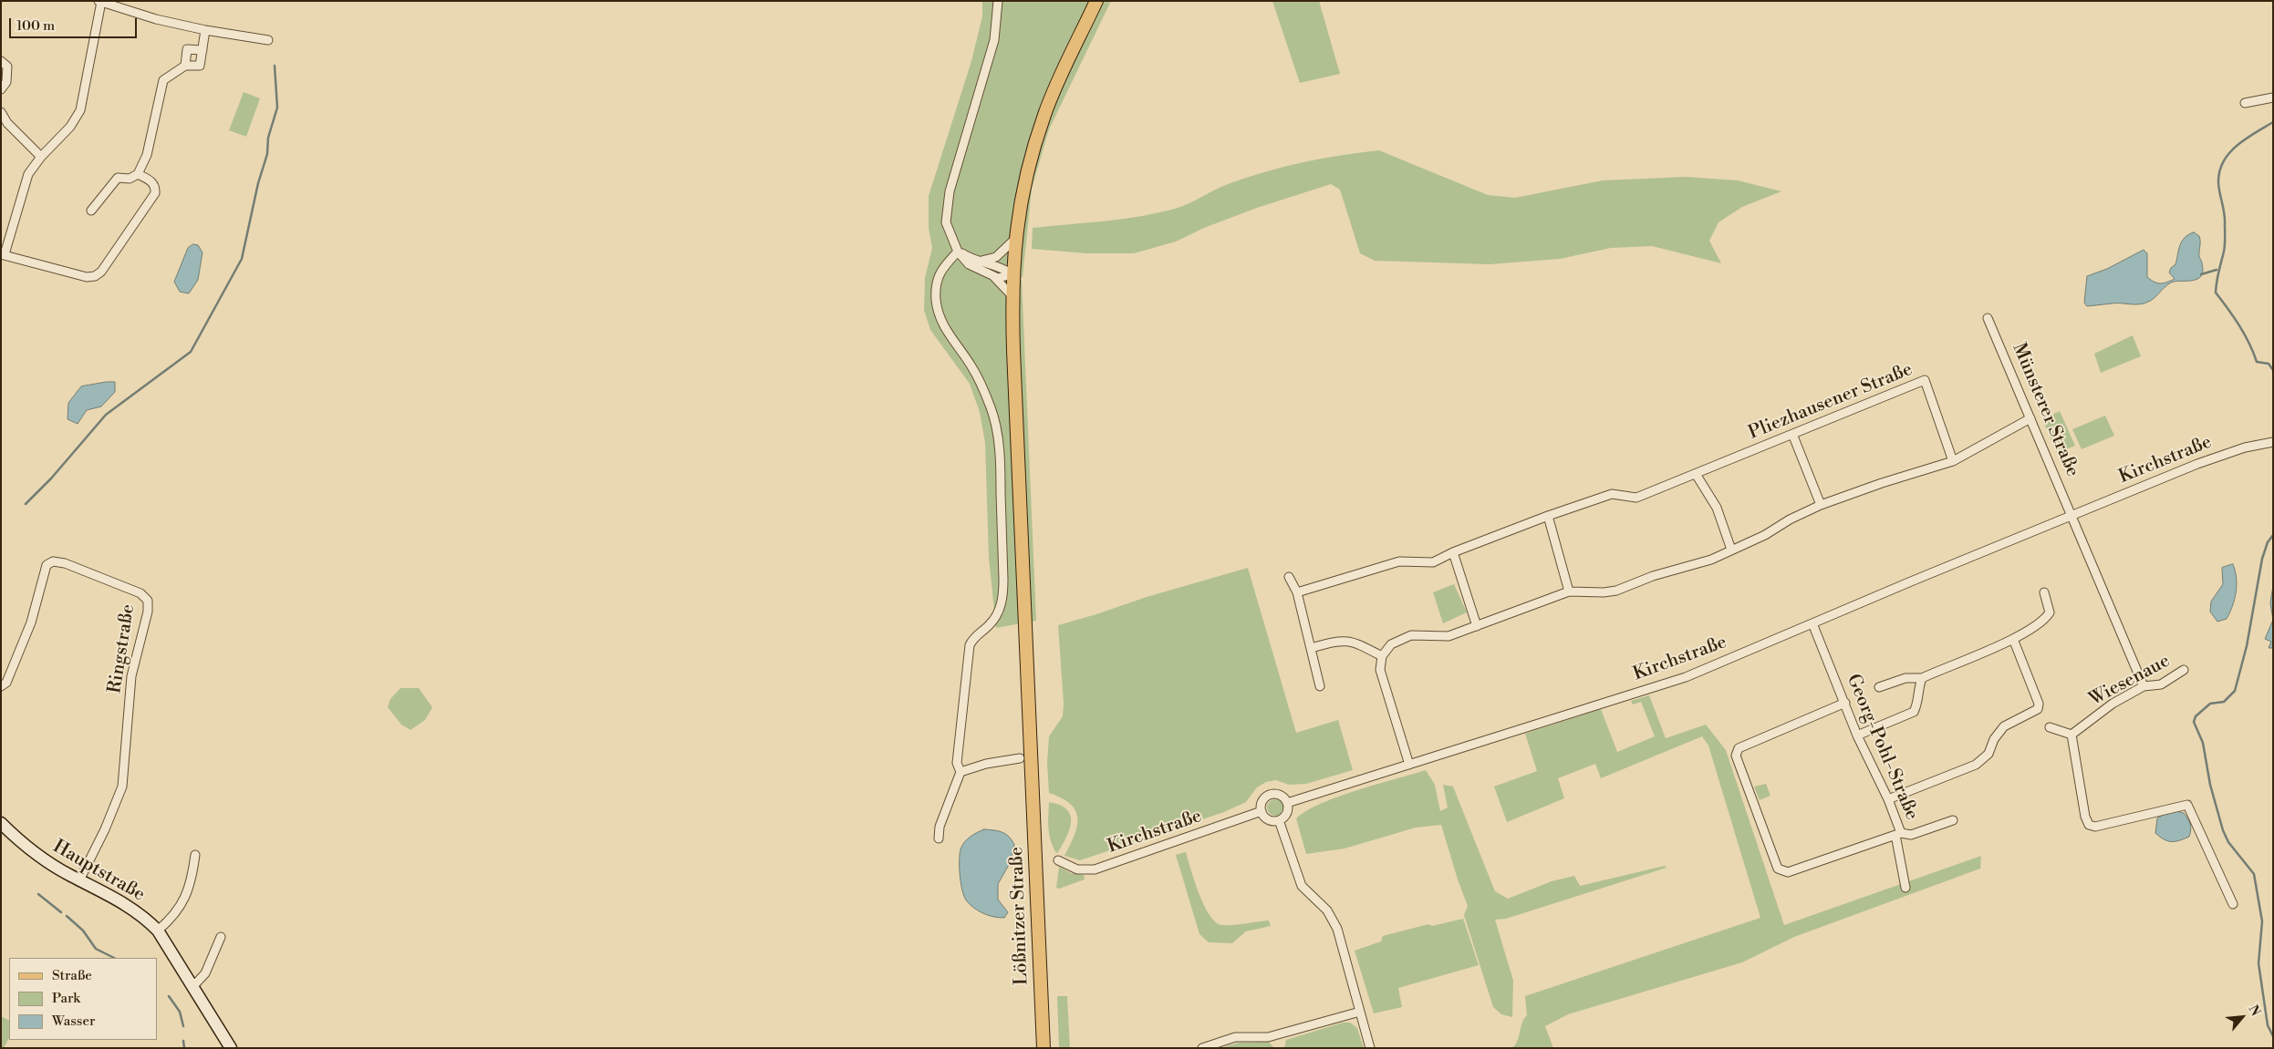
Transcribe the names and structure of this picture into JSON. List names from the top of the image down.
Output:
{
  "streets": {
    "main road": ["Hauptstraße", "Lößnitzer Straße"],
    "street": [
      "Pliezhausener Straße",
      "Münsterer Straße",
      "Kirchstraße",
      "Ringstraße",
      "Wiesenaue",
      "Georg-Pohl-Straße"
    ]
  },
  "crossings": [
    ["Münsterer Straße", "Kirchstraße"],
    ["Kirchstraße", "Georg-Pohl-Straße"],
    ["Ringstraße", "Hauptstraße"]
  ],
  "legend": ["Straße", "Park", "Wasser"],
  "scale_bar": "100 m",
  "north": "top right"
}
